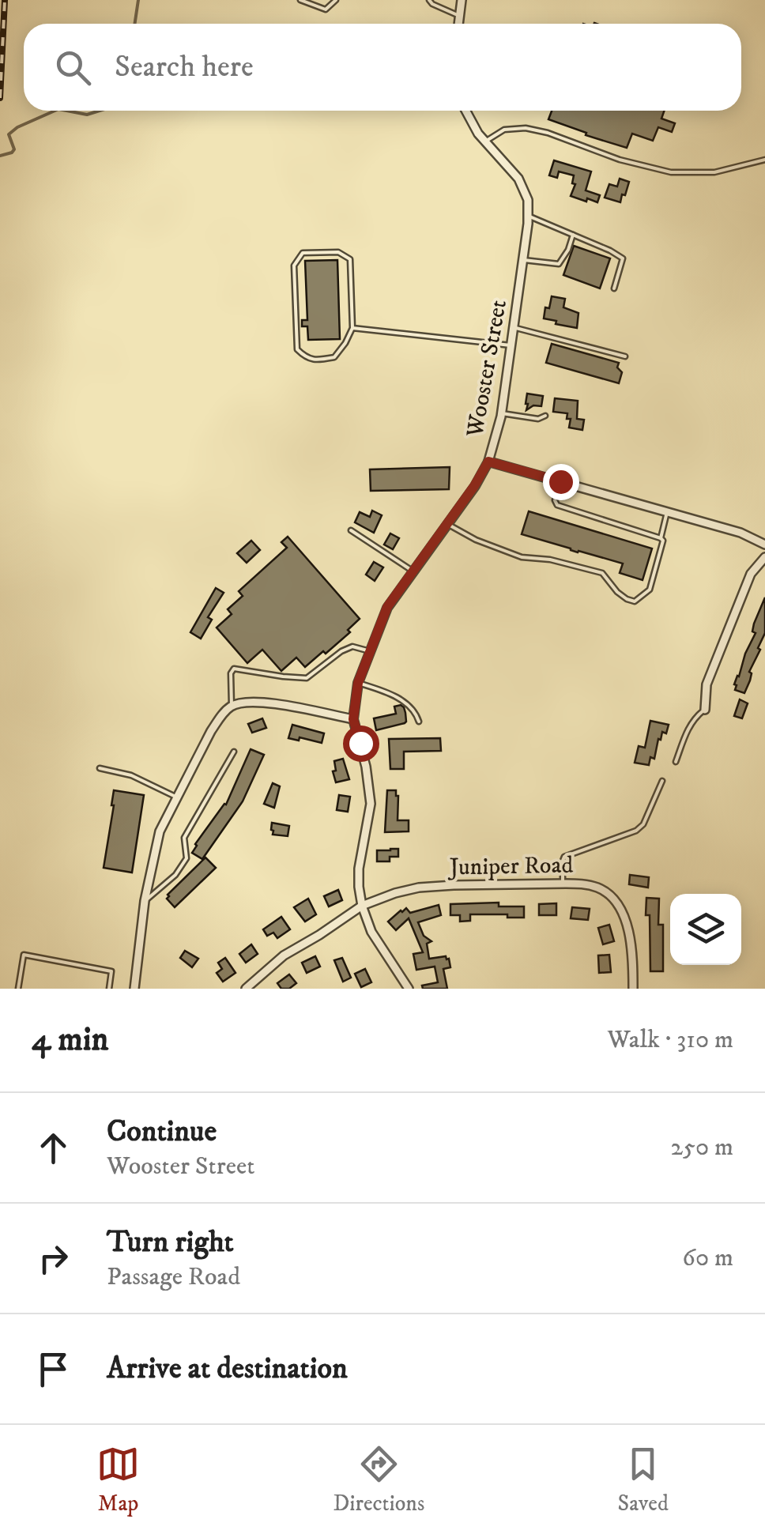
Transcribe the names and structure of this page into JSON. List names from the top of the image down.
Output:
{
  "streets": {
    "street": ["Wooster Street", "Juniper Road"]
  },
  "crossings": [
    ["Wooster Street", "Juniper Road"]
  ],
  "page": {
    "search": "Search here",
    "heading": ["4 min", "Walk · 310 m"],
    "list": [
      ["Continue", "Wooster Street", "250 m"],
      ["Turn right", "Passage Road", "60 m"],
      "Arrive at destination"
    ],
    "nav": ["Map", "Directions", "Saved"]
  }
}
